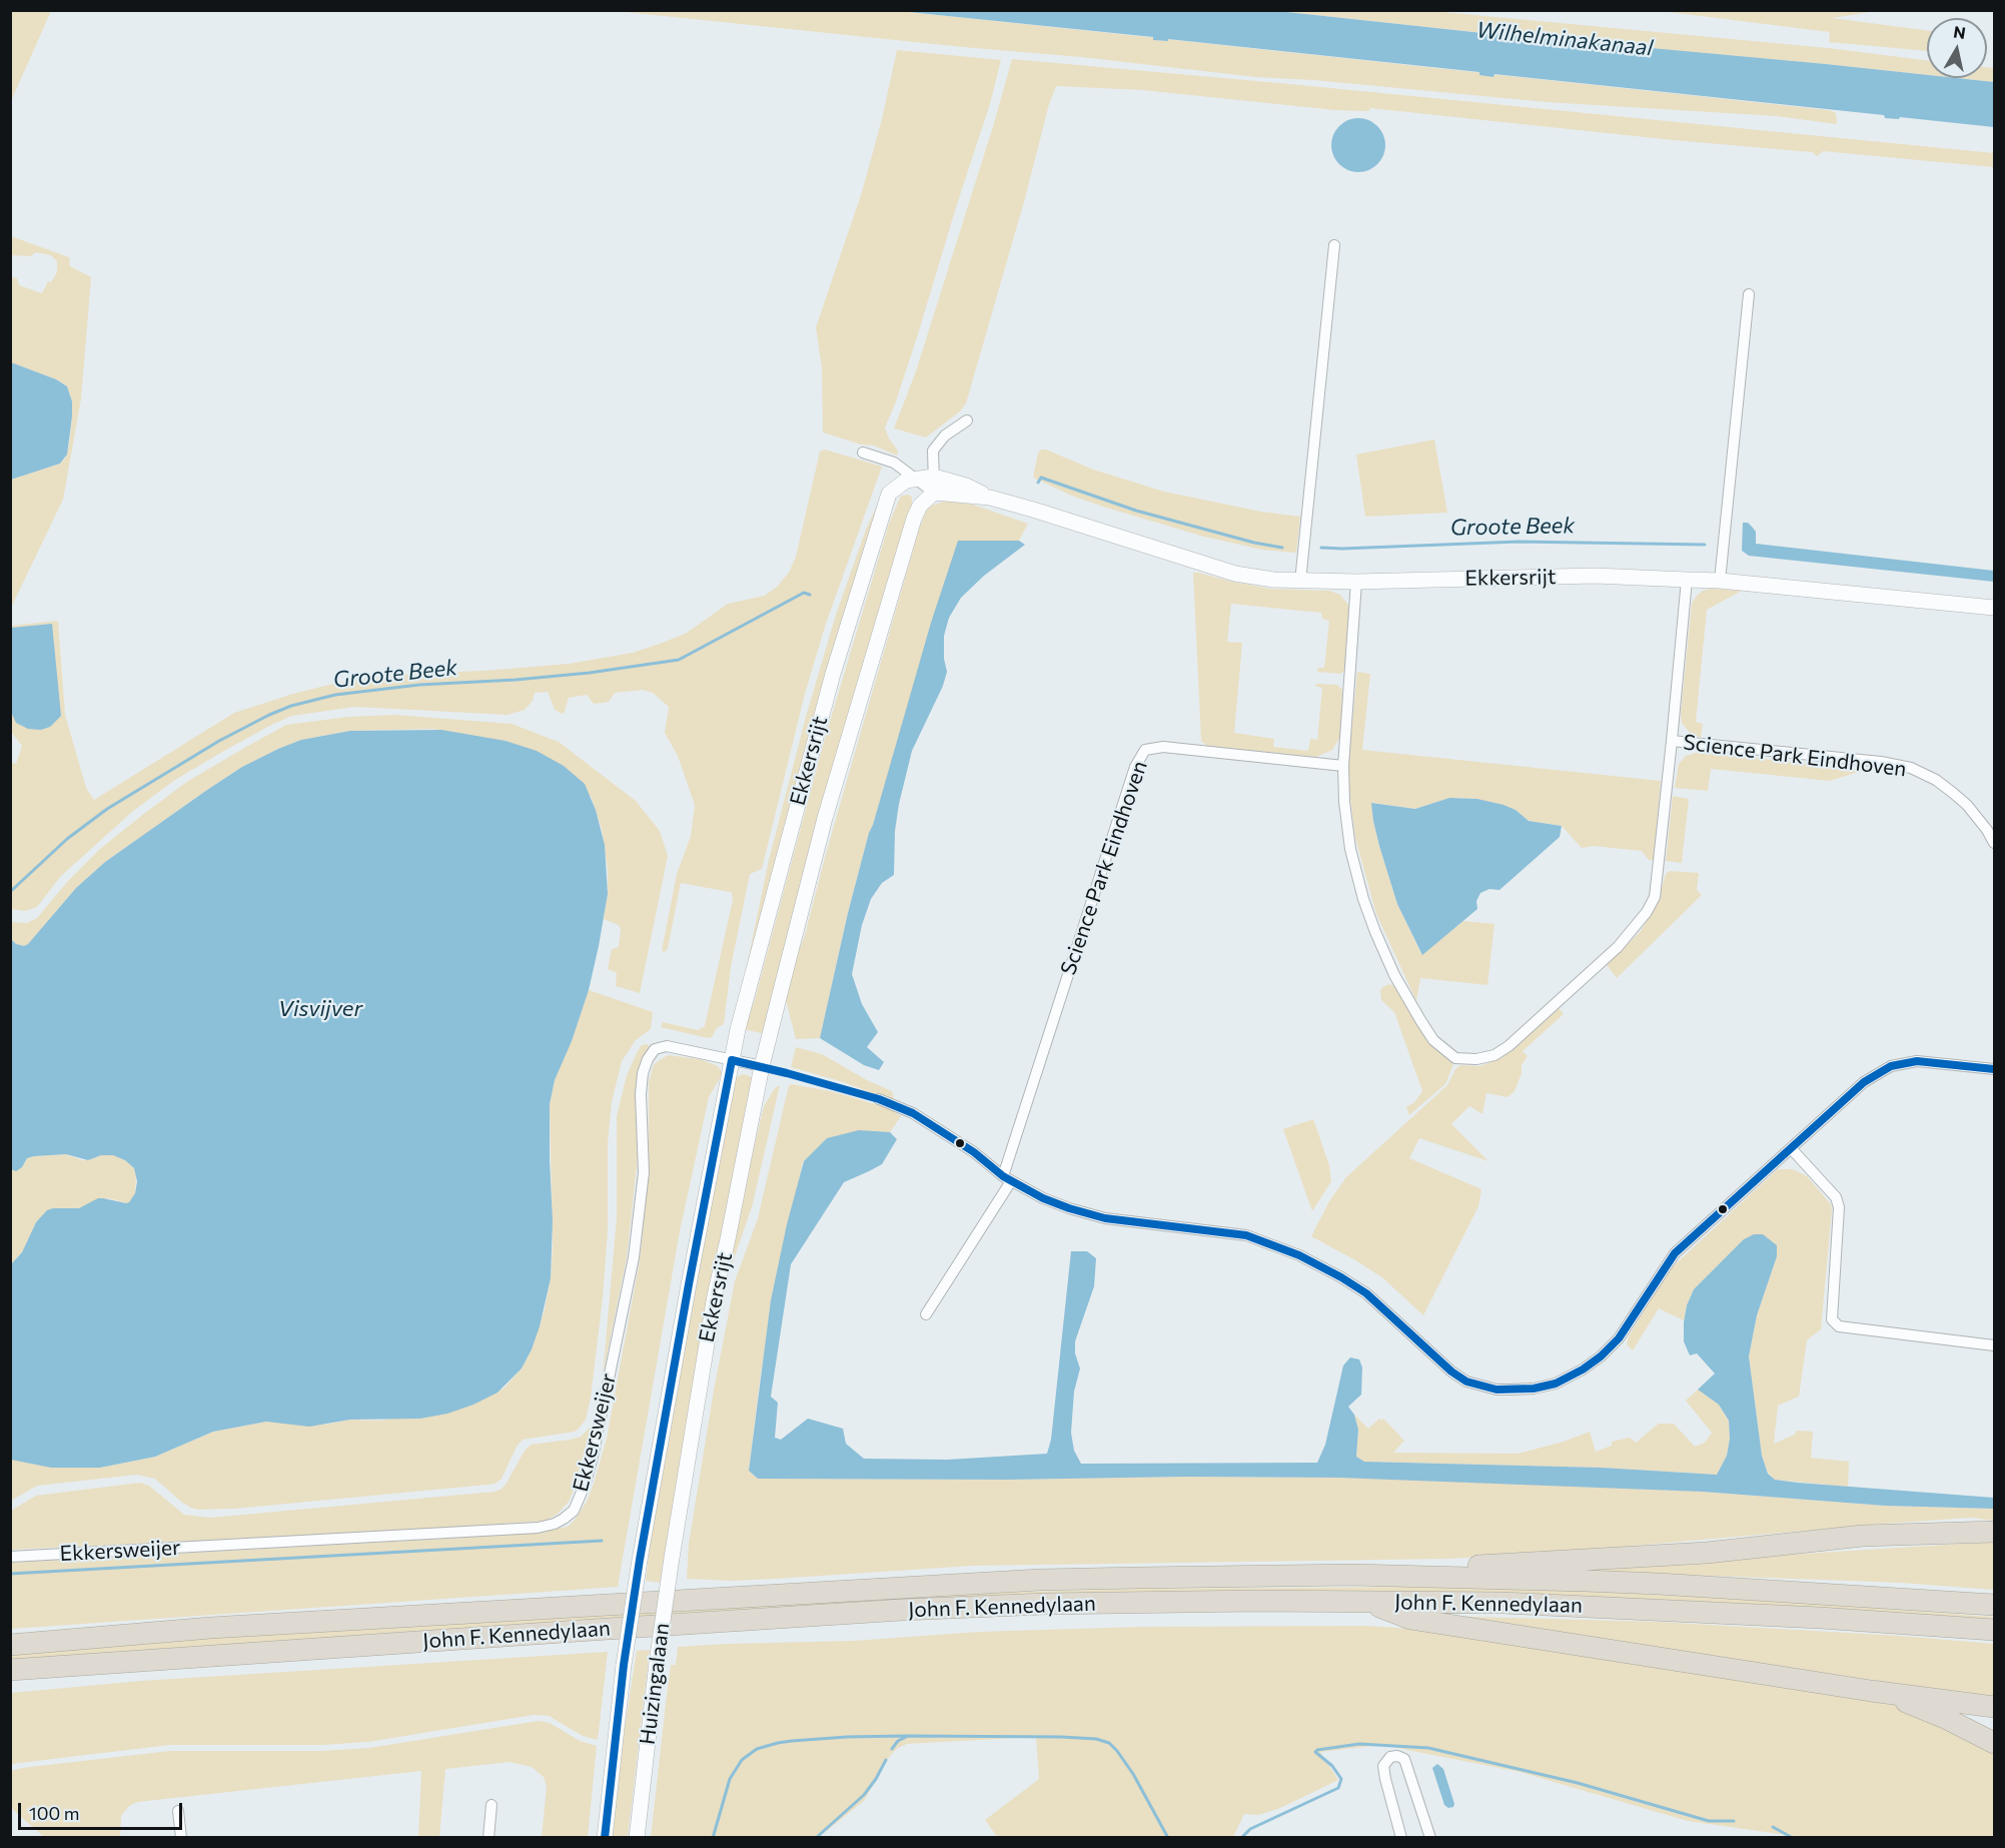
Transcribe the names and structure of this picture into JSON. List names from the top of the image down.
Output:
{
  "streets": {
    "highway": ["John F. Kennedylaan"],
    "main road": ["Ekkersrijt", "Huizingalaan"],
    "street": ["Science Park Eindhoven", "Ekkersweijer"]
  },
  "crossings": [
    ["Ekkersrijt", "Science Park Eindhoven"],
    ["Ekkersrijt", "Ekkersweijer"],
    ["Ekkersrijt", "Huizingalaan"]
  ],
  "water": ["Wilhelminakanaal", "Groote Beek", "Visvijver"],
  "scale_bar": "100 m",
  "north": "top"
}
